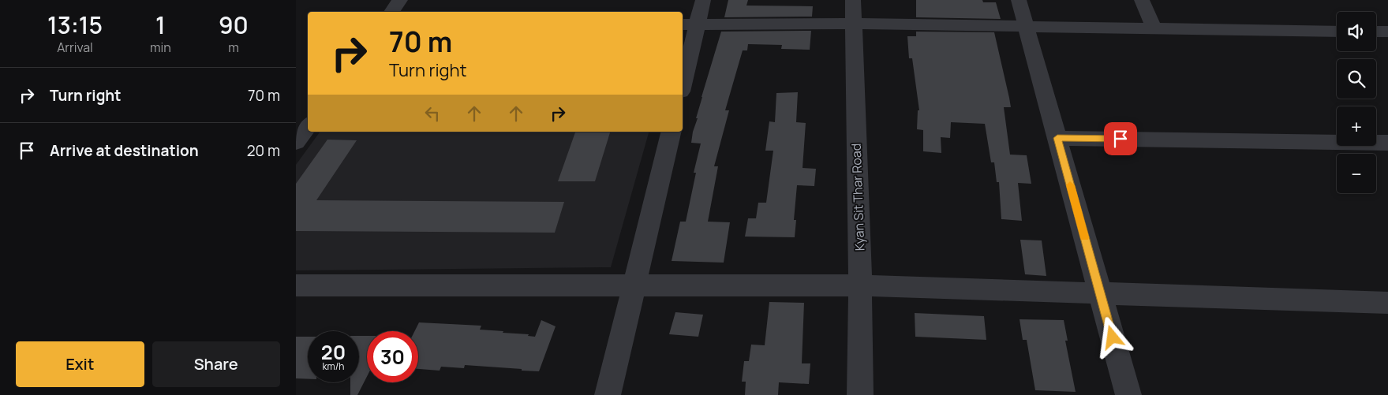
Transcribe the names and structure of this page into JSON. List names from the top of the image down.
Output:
{
  "streets": {
    "street": ["Kyan Sit Thar Road"]
  },
  "page": {
    "eta": [
      "13:15",
      "Arrival",
      "1",
      "min",
      "90",
      "m"
    ],
    "map_buttons": ["+", "−"],
    "turn": ["70 m", "Turn right"],
    "list": [
      {
        "name": "Turn right",
        "value": "70 m"
      },
      {
        "name": "Arrive at destination",
        "value": "20 m"
      }
    ],
    "speed": "20 km/h",
    "limit": "30",
    "buttons": ["Exit", "Share"]
  }
}
